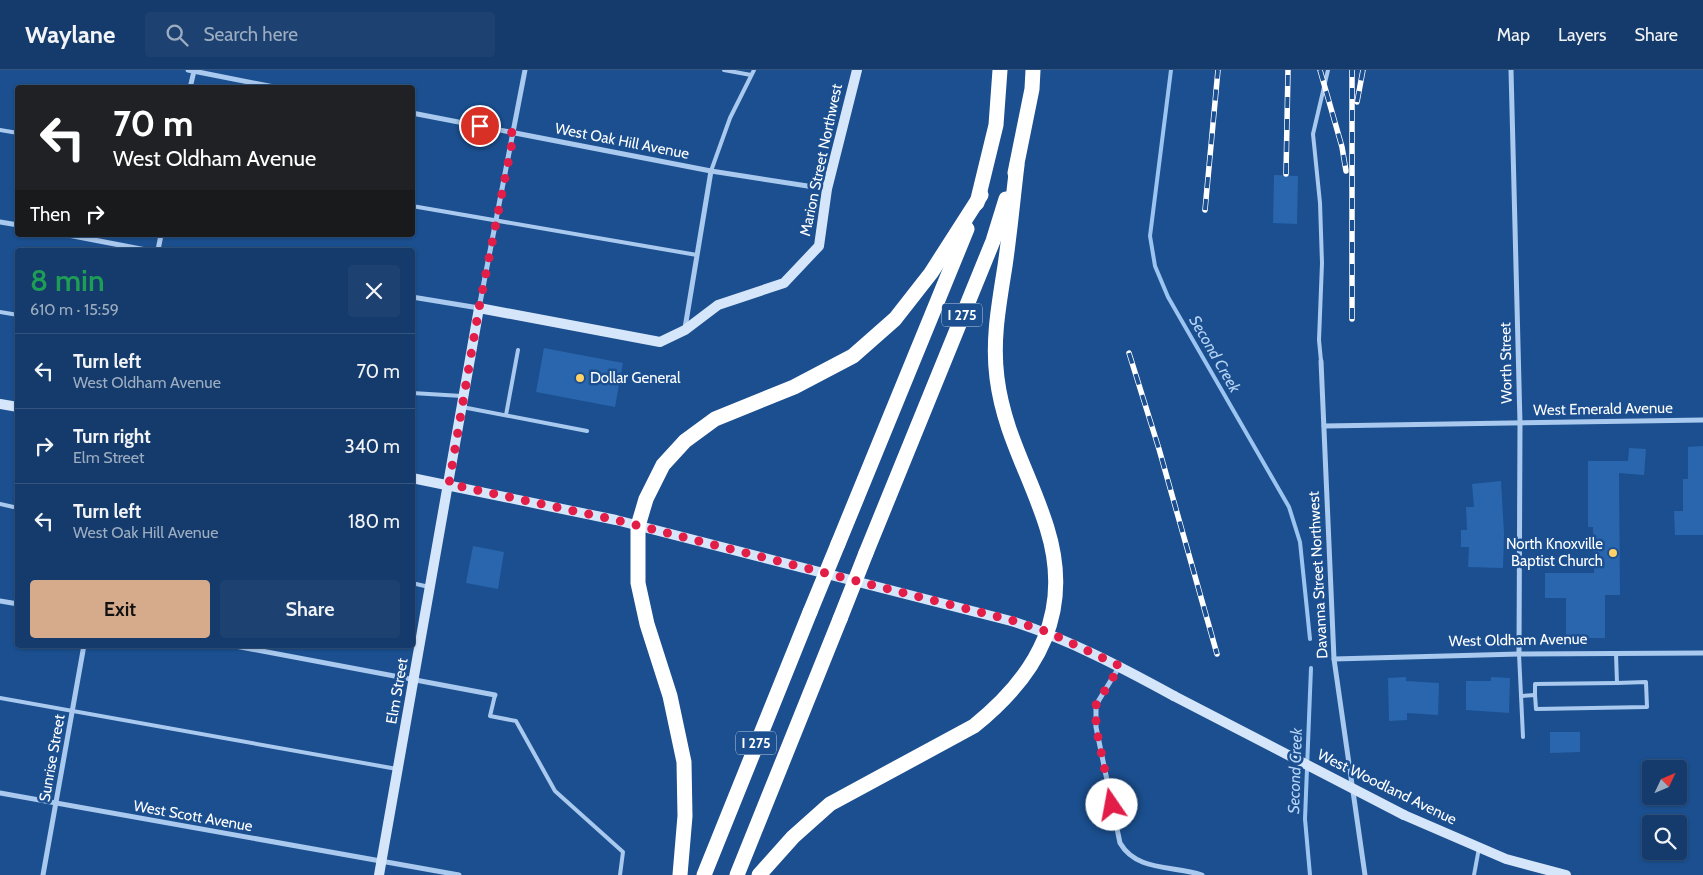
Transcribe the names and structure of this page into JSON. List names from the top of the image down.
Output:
{
  "streets": {
    "highway": ["I 275"],
    "street": [
      "West Oak Hill Avenue",
      "Marion Street Northwest",
      "Worth Street",
      "West Emerald Avenue",
      "Davanna Street Northwest",
      "West Oldham Avenue",
      "Elm Street",
      "Sunrise Street",
      "West Woodland Avenue",
      "West Scott Avenue"
    ]
  },
  "crossings": [
    ["West Oak Hill Avenue", "Marion Street Northwest"],
    ["West Oak Hill Avenue", "Elm Street"],
    ["Marion Street Northwest", "Elm Street"],
    ["Worth Street", "West Emerald Avenue"],
    ["Worth Street", "West Oldham Avenue"],
    ["West Emerald Avenue", "Davanna Street Northwest"],
    ["Davanna Street Northwest", "West Oldham Avenue"],
    ["Elm Street", "West Scott Avenue"],
    ["Sunrise Street", "West Scott Avenue"]
  ],
  "water": ["Second Creek"],
  "places": ["Dollar General", "North Knoxville Baptist Church"],
  "north": "top right",
  "page": {
    "header": "Waylane",
    "search": "Search here",
    "nav": ["Map", "Layers", "Share"],
    "turn": ["70 m", "West Oldham Avenue"],
    "then": "Then",
    "heading": ["8 min", "610 m · 15:59"],
    "list": [
      {
        "name": "Turn left",
        "note": "West Oldham Avenue",
        "value": "70 m"
      },
      {
        "name": "Turn right",
        "note": "Elm Street",
        "value": "340 m"
      },
      {
        "name": "Turn left",
        "note": "West Oak Hill Avenue",
        "value": "180 m"
      }
    ],
    "buttons": ["Exit", "Share"]
  }
}
